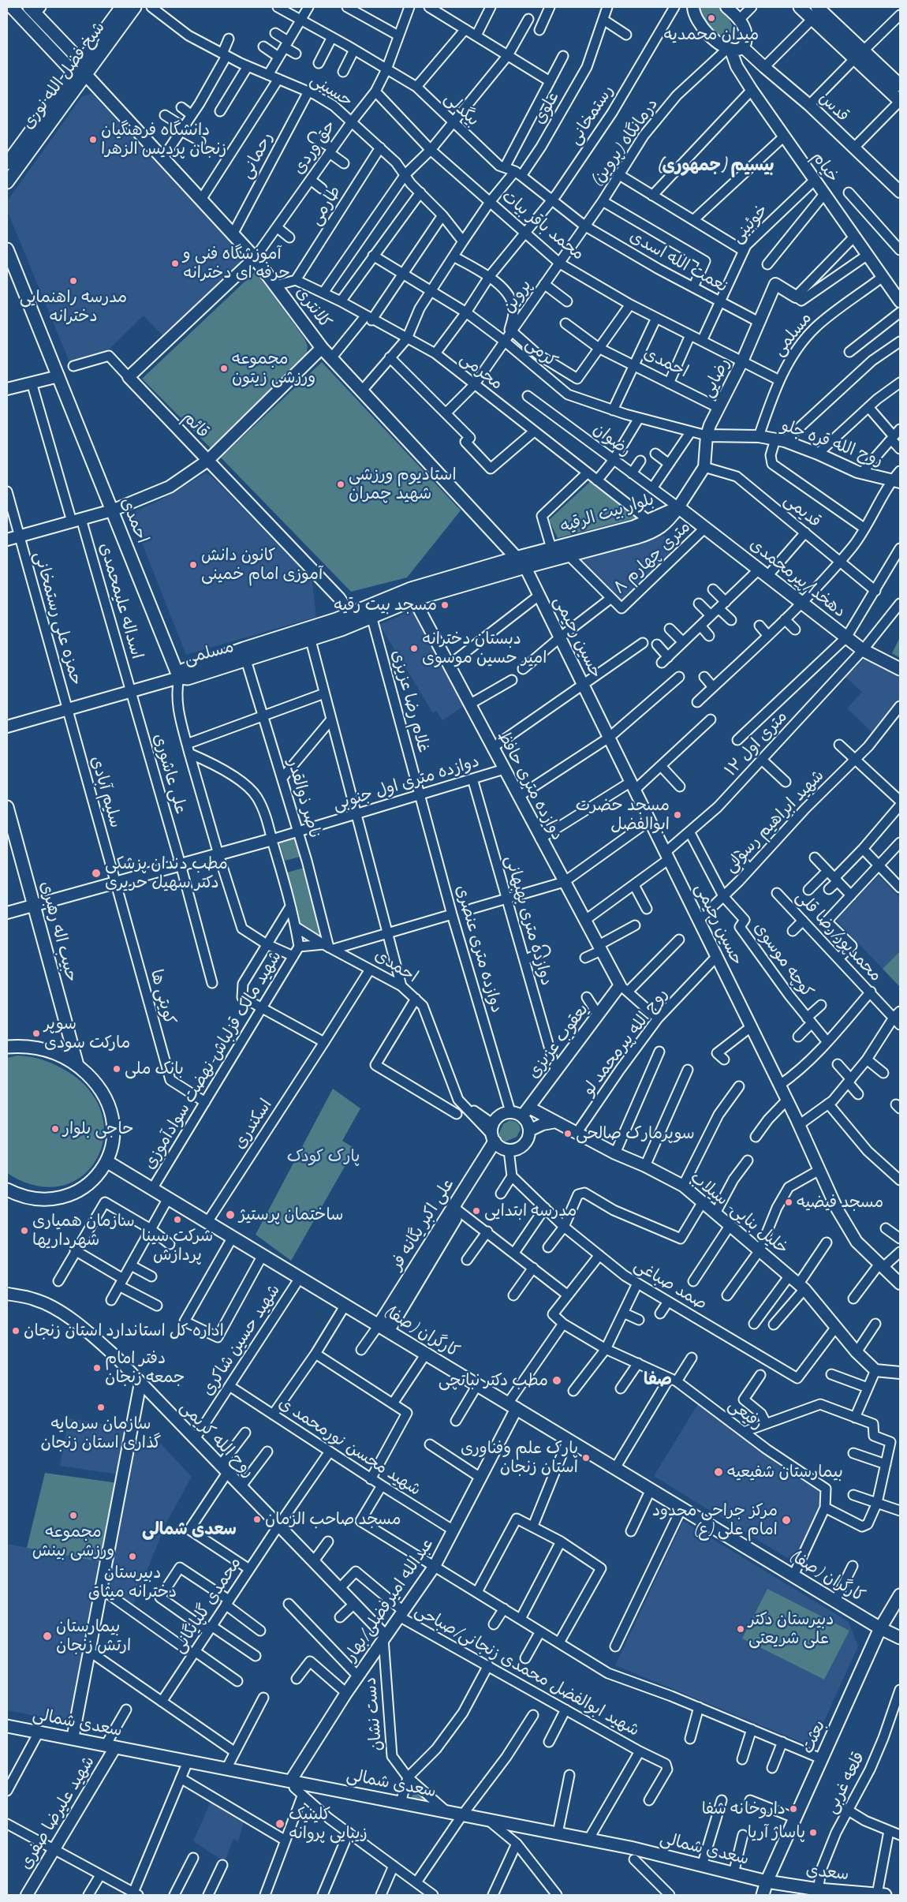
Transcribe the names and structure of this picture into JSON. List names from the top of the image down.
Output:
{
  "streets": {
    "main road": [
      "شیخ فضل الله نوری",
      "کلانتری",
      "مسلمی",
      "احمدی",
      "بلوار بیت الرقیه",
      "دهخدا/پیرمحمدی",
      "حبیب اله رهبری",
      "علی اکبر یگانه فر",
      "کارگران (صفا)",
      "سعدی شمالی",
      "بعثت",
      "سعدی"
    ],
    "street": [
      "حسینی",
      "قدس",
      "علوی",
      "بیگدلی",
      "رستمخانی",
      "درمانگاه (پروین)",
      "حق وردی",
      "رحمانی",
      "خیام",
      "طارمی",
      "خوئینی",
      "محمد باقر بیات",
      "نعمت الله اسدی",
      "پروین",
      "کرمی",
      "محرمی",
      "رضایی",
      "قائم",
      "رضوان",
      "روح الله قره جلو",
      "قدیمی",
      "۸ متری چهارم",
      "اسداله علیمحمدی",
      "حمزه علی رستمخانی",
      "حسین رحیمی",
      "غلام رضا عزیزی",
      "۱۲ متری اول",
      "علی عاشوری",
      "دوازده متری اول جنوبی",
      "دوازده متری حافظ",
      "سلیم آبادی",
      "ناصر ذوالقدر",
      "شهید ابراهیم رسولی",
      "دوازده متری بهبهانی",
      "محمدپور/رضا قلی",
      "دوازده متری عنصری",
      "کوچه موسوی",
      "کویتی ها",
      "یعقوب عزیزی",
      "روح الله پیرمحمد لو",
      "شهید مالک قزلباش-نهضت سوادآموزی",
      "اسکندری",
      "خلیل بنایی- سیلاب",
      "صمد صباغی",
      "شهید حسین شاکری",
      "رفیعی",
      "روح الله کریمی",
      "شهید محسن نورمحمد ی",
      "عبدالله امیرفضلی/بهار",
      "محمدی گلپایگانی",
      "شهید ابوالفضل محمدی زنجانی/صباحی",
      "دست نشان",
      "قلعه غربی",
      "شهید علیرضا صفری"
    ]
  },
  "crossings": [
    ["شیخ فضل الله نوری", "کلانتری"],
    ["حسینی", "علوی"],
    ["حسینی", "حق وردی"],
    ["حسینی", "رحمانی"],
    ["حسینی", "طارمی"],
    ["علوی", "بیگدلی"],
    ["علوی", "محمد باقر بیات"],
    ["علوی", "کلانتری"],
    ["علوی", "کرمی"],
    ["علوی", "محرمی"],
    ["بیگدلی", "رستمخانی"],
    ["بیگدلی", "درمانگاه (پروین)"],
    ["بیگدلی", "حق وردی"],
    ["بیگدلی", "نعمت الله اسدی"],
    ["بیگدلی", "پروین"],
    ["رستمخانی", "محمد باقر بیات"],
    ["رستمخانی", "کرمی"],
    ["رستمخانی", "محرمی"],
    ["درمانگاه (پروین)", "خیام"],
    ["درمانگاه (پروین)", "نعمت الله اسدی"],
    ["درمانگاه (پروین)", "پروین"],
    ["حق وردی", "محمد باقر بیات"],
    ["حق وردی", "کلانتری"],
    ["رحمانی", "کلانتری"],
    ["خیام", "خوئینی"],
    ["خیام", "مسلمی"],
    ["طارمی", "محرمی"],
    ["خوئینی", "محمد باقر بیات"],
    ["خوئینی", "نعمت الله اسدی"],
    ["محمد باقر بیات", "پروین"],
    ["محمد باقر بیات", "مسلمی"],
    ["محمد باقر بیات", "رضایی"],
    ["نعمت الله اسدی", "پروین"],
    ["نعمت الله اسدی", "رضایی"],
    ["پروین", "کرمی"],
    ["پروین", "محرمی"],
    ["کلانتری", "بلوار بیت الرقیه"],
    ["کلانتری", "حسین رحیمی"],
    ["مسلمی", "احمدی"],
    ["مسلمی", "قائم"],
    ["مسلمی", "روح الله قره جلو"],
    ["مسلمی", "بلوار بیت الرقیه"],
    ["مسلمی", "ناصر ذوالقدر"],
    ["کرمی", "رضایی"],
    ["کرمی", "روح الله قره جلو"],
    ["احمدی", "رضایی"],
    ["احمدی", "ناصر ذوالقدر"],
    ["احمدی", "دوازده متری عنصری"],
    ["احمدی", "یعقوب عزیزی"],
    ["احمدی", "اسکندری"],
    ["احمدی", "خلیل بنایی- سیلاب"],
    ["احمدی", "علی اکبر یگانه فر"],
    ["محرمی", "بلوار بیت الرقیه"],
    ["رضایی", "رضوان"],
    ["رضایی", "روح الله قره جلو"],
    ["رضایی", "قدیمی"],
    ["رضایی", "بلوار بیت الرقیه"],
    ["رضایی", "دهخدا/پیرمحمدی"],
    ["قائم", "بلوار بیت الرقیه"],
    ["رضوان", "بلوار بیت الرقیه"],
    ["رضوان", "دهخدا/پیرمحمدی"],
    ["بلوار بیت الرقیه", "۸ متری چهارم"],
    ["بلوار بیت الرقیه", "دهخدا/پیرمحمدی"],
    ["بلوار بیت الرقیه", "حسین رحیمی"],
    ["بلوار بیت الرقیه", "غلام رضا عزیزی"],
    ["بلوار بیت الرقیه", "دوازده متری حافظ"],
    ["۸ متری چهارم", "دهخدا/پیرمحمدی"],
    ["دهخدا/پیرمحمدی", "۱۲ متری اول"],
    ["اسداله علیمحمدی", "علی عاشوری"],
    ["حمزه علی رستمخانی", "سلیم آبادی"],
    ["حسین رحیمی", "۱۲ متری اول"],
    ["حسین رحیمی", "شهید ابراهیم رسولی"],
    ["حسین رحیمی", "روح الله پیرمحمد لو"],
    ["غلام رضا عزیزی", "دوازده متری اول جنوبی"],
    ["غلام رضا عزیزی", "دوازده متری عنصری"],
    ["۱۲ متری اول", "دوازده متری حافظ"],
    ["دوازده متری اول جنوبی", "دوازده متری حافظ"],
    ["دوازده متری اول جنوبی", "ناصر ذوالقدر"],
    ["دوازده متری اول جنوبی", "دوازده متری بهبهانی"],
    ["دوازده متری اول جنوبی", "دوازده متری عنصری"],
    ["دوازده متری حافظ", "یعقوب عزیزی"],
    ["سلیم آبادی", "کویتی ها"],
    ["شهید ابراهیم رسولی", "کوچه موسوی"],
    ["دوازده متری بهبهانی", "یعقوب عزیزی"],
    ["دوازده متری عنصری", "یعقوب عزیزی"],
    ["دوازده متری عنصری", "خلیل بنایی- سیلاب"],
    ["دوازده متری عنصری", "علی اکبر یگانه فر"],
    ["کویتی ها", "شهید مالک قزلباش-نهضت سوادآموزی"],
    ["یعقوب عزیزی", "خلیل بنایی- سیلاب"],
    ["یعقوب عزیزی", "علی اکبر یگانه فر"],
    ["روح الله پیرمحمد لو", "خلیل بنایی- سیلاب"],
    ["شهید مالک قزلباش-نهضت سوادآموزی", "کارگران (صفا)"],
    ["اسکندری", "کارگران (صفا)"],
    ["خلیل بنایی- سیلاب", "علی اکبر یگانه فر"],
    ["خلیل بنایی- سیلاب", "صمد صباغی"],
    ["علی اکبر یگانه فر", "کارگران (صفا)"],
    ["کارگران (صفا)", "شهید حسین شاکری"],
    ["کارگران (صفا)", "رفیعی"],
    ["کارگران (صفا)", "عبدالله امیرفضلی/بهار"],
    ["کارگران (صفا)", "بعثت"],
    ["شهید حسین شاکری", "روح الله کریمی"],
    ["شهید حسین شاکری", "شهید محسن نورمحمد ی"],
    ["روح الله کریمی", "عبدالله امیرفضلی/بهار"],
    ["روح الله کریمی", "محمدی گلپایگانی"],
    ["روح الله کریمی", "شهید ابوالفضل محمدی زنجانی/صباحی"],
    ["روح الله کریمی", "دست نشان"],
    ["شهید محسن نورمحمد ی", "عبدالله امیرفضلی/بهار"],
    ["شهید محسن نورمحمد ی", "محمدی گلپایگانی"],
    ["عبدالله امیرفضلی/بهار", "شهید ابوالفضل محمدی زنجانی/صباحی"],
    ["عبدالله امیرفضلی/بهار", "دست نشان"],
    ["عبدالله امیرفضلی/بهار", "سعدی شمالی"],
    ["شهید ابوالفضل محمدی زنجانی/صباحی", "سعدی شمالی"],
    ["دست نشان", "سعدی شمالی"],
    ["سعدی شمالی", "بعثت"],
    ["سعدی شمالی", "شهید علیرضا صفری"],
    ["سعدی شمالی", "سعدی"],
    ["بعثت", "سعدی"],
    ["قلعه غربی", "سعدی"]
  ],
  "districts": ["(بیسیم (جمهوری", "صفا", "سعدی شمالی"],
  "parks": ["پارک کودک"],
  "places": [
    "میدان محمدیه",
    "دانشگاه فرهنگیان زنجان پردیس الزهرا",
    "آموزشگاه فنی و حرفه ای دخترانه",
    "مدرسه راهنمایی دخترانه",
    "مجموعه ورزشی زیتون",
    "استادیوم ورزشی شهید چمران",
    "کانون دانش آموزی امام خمینی",
    "مسجد بیت رقیه",
    "دبستان دخترانه امیر حسین موسوی",
    "مسجد حضرت ابوالفضل",
    "مطب دندان پزشکی دکتر سهیل حریری",
    "سوپر مارکت سودی",
    "بانک ملی",
    "حاجی بلوار",
    "سوپرمارک صالحی",
    "مسجد فیضیه",
    "مدرسه ابتدایی",
    "ساختمان پرستیژ",
    "شرکت سینا پردازش",
    "سازمان همیاری شهرداریها",
    "اداره کل استاندارد استان زنجان",
    "دفتر امام جمعه زنجان",
    "مطب دکتر نباتچی",
    "سازمان سرمایه گذاری استان زنجان",
    "پارک علم وفناوری استان زنجان",
    "بیمارستان شفیعیه",
    "مجموعه ورزشی بینش",
    "مسجد صاحب الزمان",
    "مرکز جراحی محدود امام علی (ع)",
    "دبیرستان دخترانه میثاق",
    "دبیرستان دکتر علی شریعتی",
    "بیمارستان ارتش زنجان",
    "داروخانه شفا",
    "کلینیک زیبایی پروانه",
    "پاساژ آریا"
  ]
}
